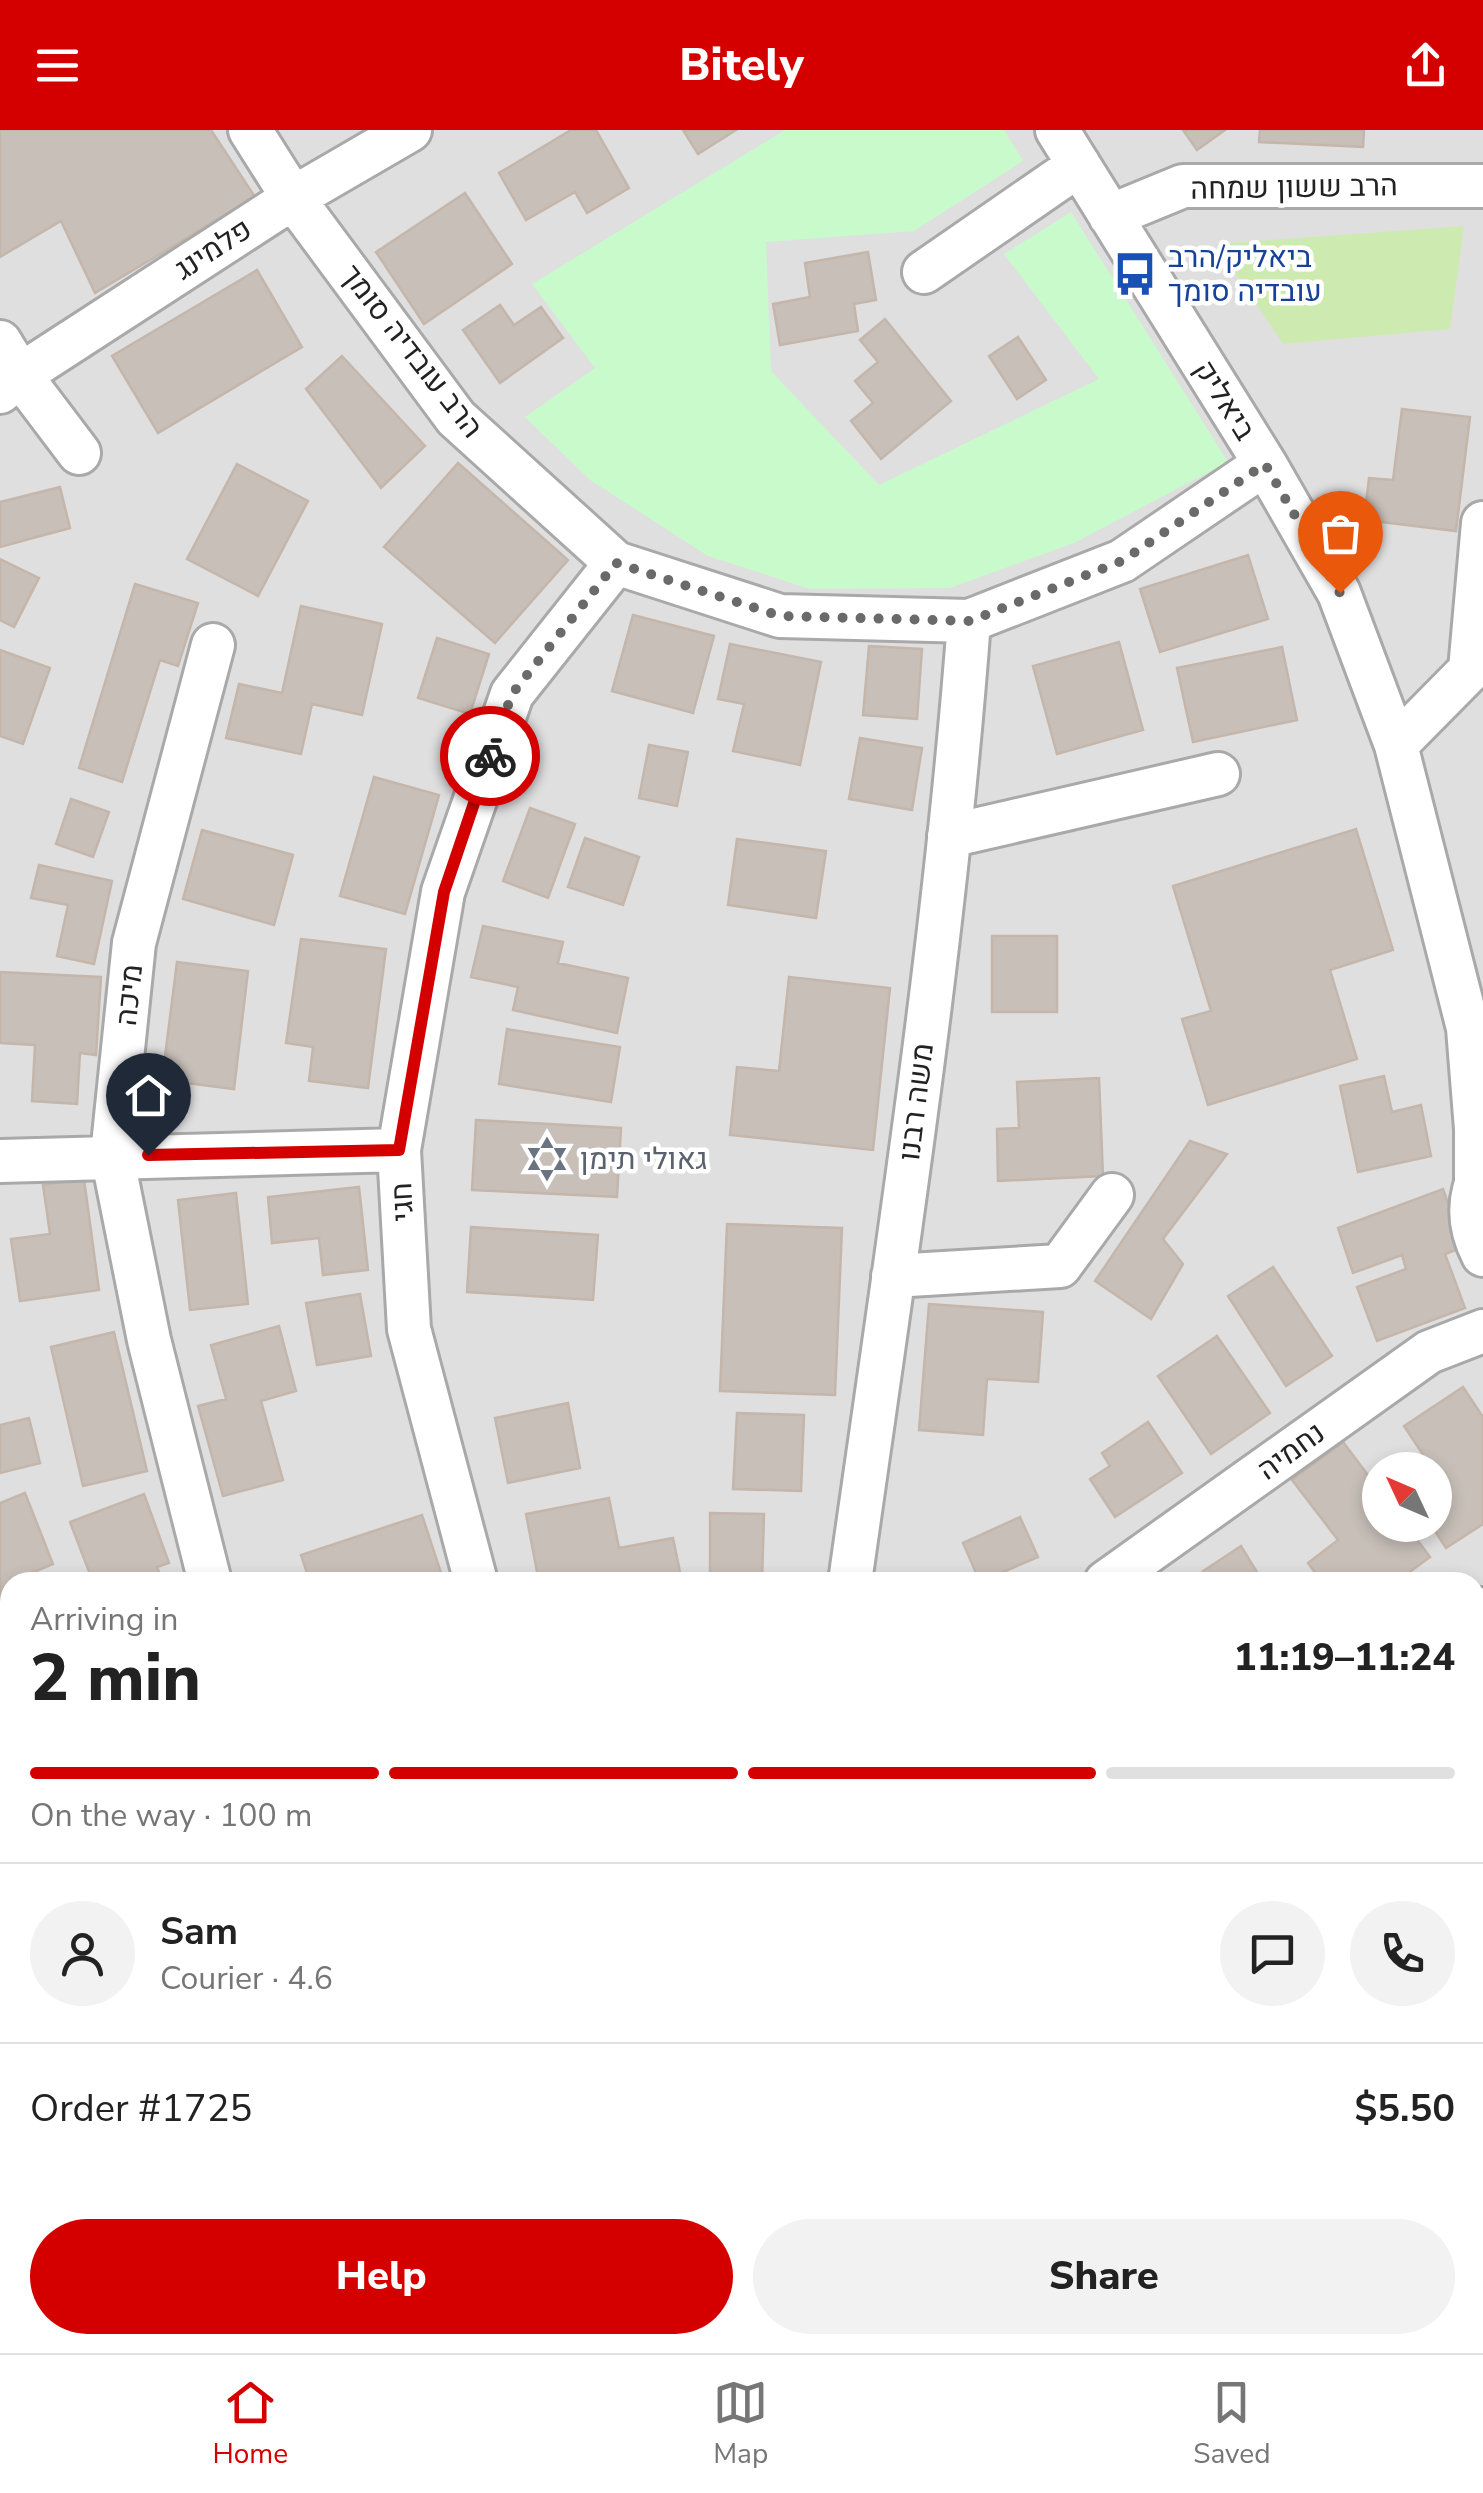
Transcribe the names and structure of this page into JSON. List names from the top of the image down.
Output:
{
  "streets": {
    "street": [
      "הרב ששון שמחה",
      "פלמינג",
      "הרב עובדיה סומך",
      "ביאליק",
      "מיכה",
      "משה רבנו",
      "חגי",
      "נחמיה"
    ]
  },
  "crossings": [
    ["הרב ששון שמחה", "ביאליק"],
    ["פלמינג", "הרב עובדיה סומך"],
    ["הרב עובדיה סומך", "ביאליק"],
    ["הרב עובדיה סומך", "משה רבנו"],
    ["הרב עובדיה סומך", "חגי"]
  ],
  "places": {
    "bus stop": ["ביאליק/הרב עובדיה סומך"],
    "synagogue": ["גאולי תימן"]
  },
  "north": "top left",
  "page": {
    "header": "Bitely",
    "heading": ["2 min", "Arriving in", "11:19–11:24"],
    "panel": [
      "Sam",
      "Courier · 4.6",
      "Order #1725",
      "$5.50"
    ],
    "bar": "On the way · 100 m",
    "buttons": ["Help", "Share"],
    "tabs": ["Home", "Map", "Saved"]
  }
}
